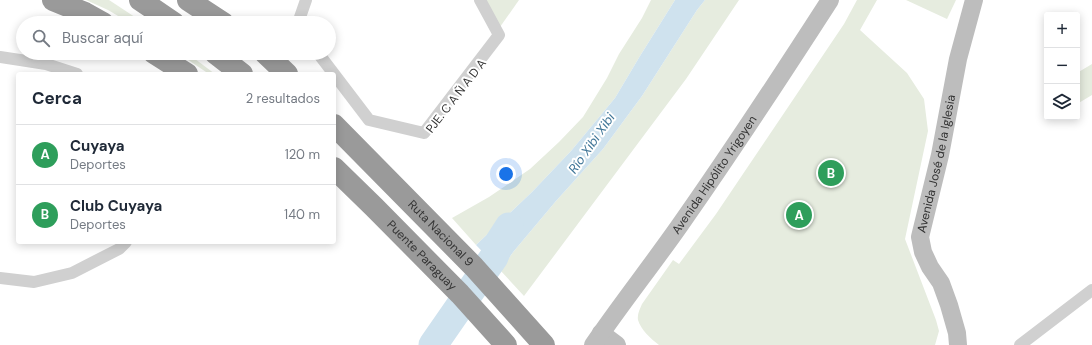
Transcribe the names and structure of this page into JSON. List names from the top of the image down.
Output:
{
  "streets": {
    "highway": ["Ruta Nacional 9", "Puente Paraguay"],
    "main road": ["Avenida José de la Iglesia", "Avenida Hipólito Yrigoyen"],
    "street": ["PJE. C A Ñ A D A"]
  },
  "water": ["Río Xibi Xibi"],
  "page": {
    "map_buttons": ["+", "−"],
    "search": "Buscar aquí",
    "heading": ["Cerca", "2 resultados"],
    "list": [
      {
        "mark": "A",
        "name": "Cuyaya",
        "note": "Deportes",
        "value": "120 m"
      },
      {
        "mark": "B",
        "name": "Club Cuyaya",
        "note": "Deportes",
        "value": "140 m"
      }
    ],
    "pins": ["B", "A"]
  }
}
